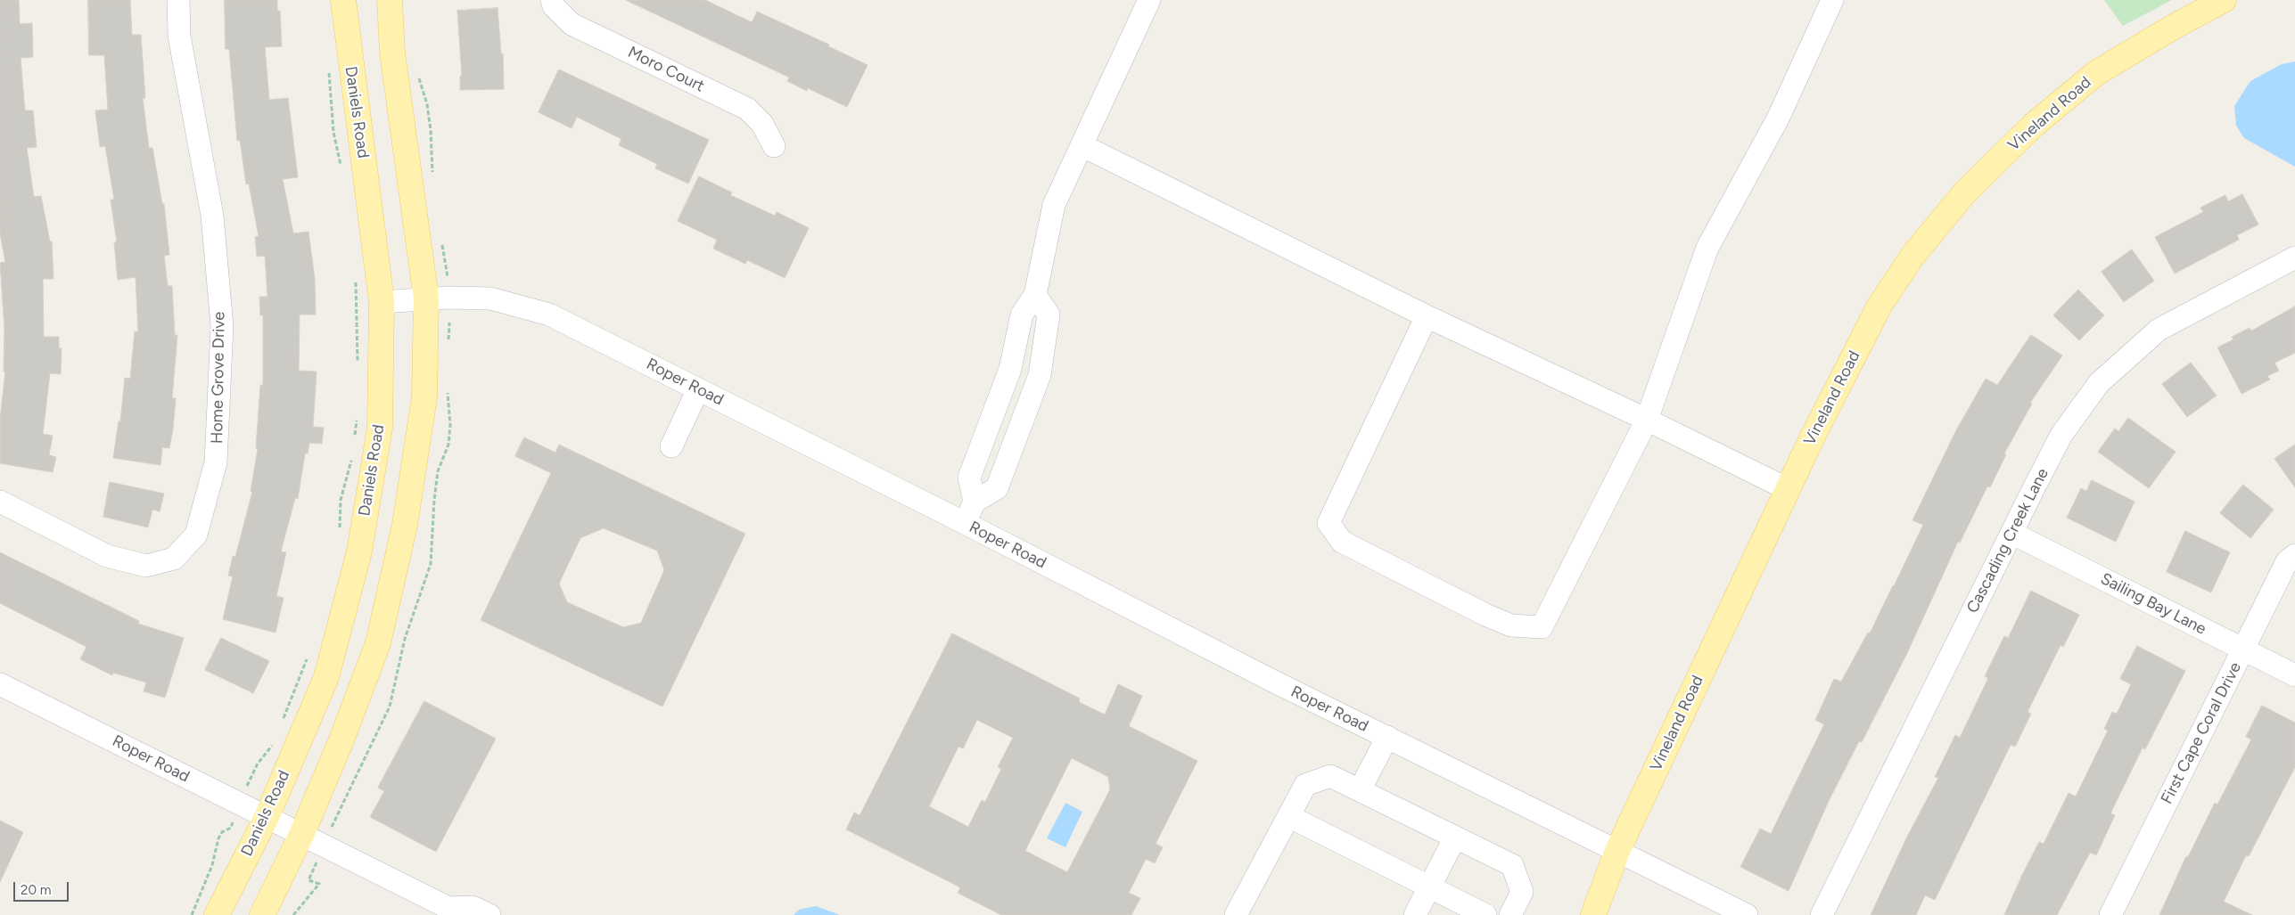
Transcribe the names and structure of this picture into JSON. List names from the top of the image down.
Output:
{
  "streets": {
    "main road": ["Daniels Road", "Vineland Road"],
    "street": [
      "Moro Court",
      "Home Grove Drive",
      "Roper Road",
      "Cascading Creek Lane",
      "Sailing Bay Lane",
      "First Cape Coral Drive"
    ]
  },
  "crossings": [
    ["Daniels Road", "Roper Road"],
    ["Vineland Road", "Roper Road"],
    ["Cascading Creek Lane", "Sailing Bay Lane"],
    ["Sailing Bay Lane", "First Cape Coral Drive"]
  ],
  "scale_bar": "20 m"
}
